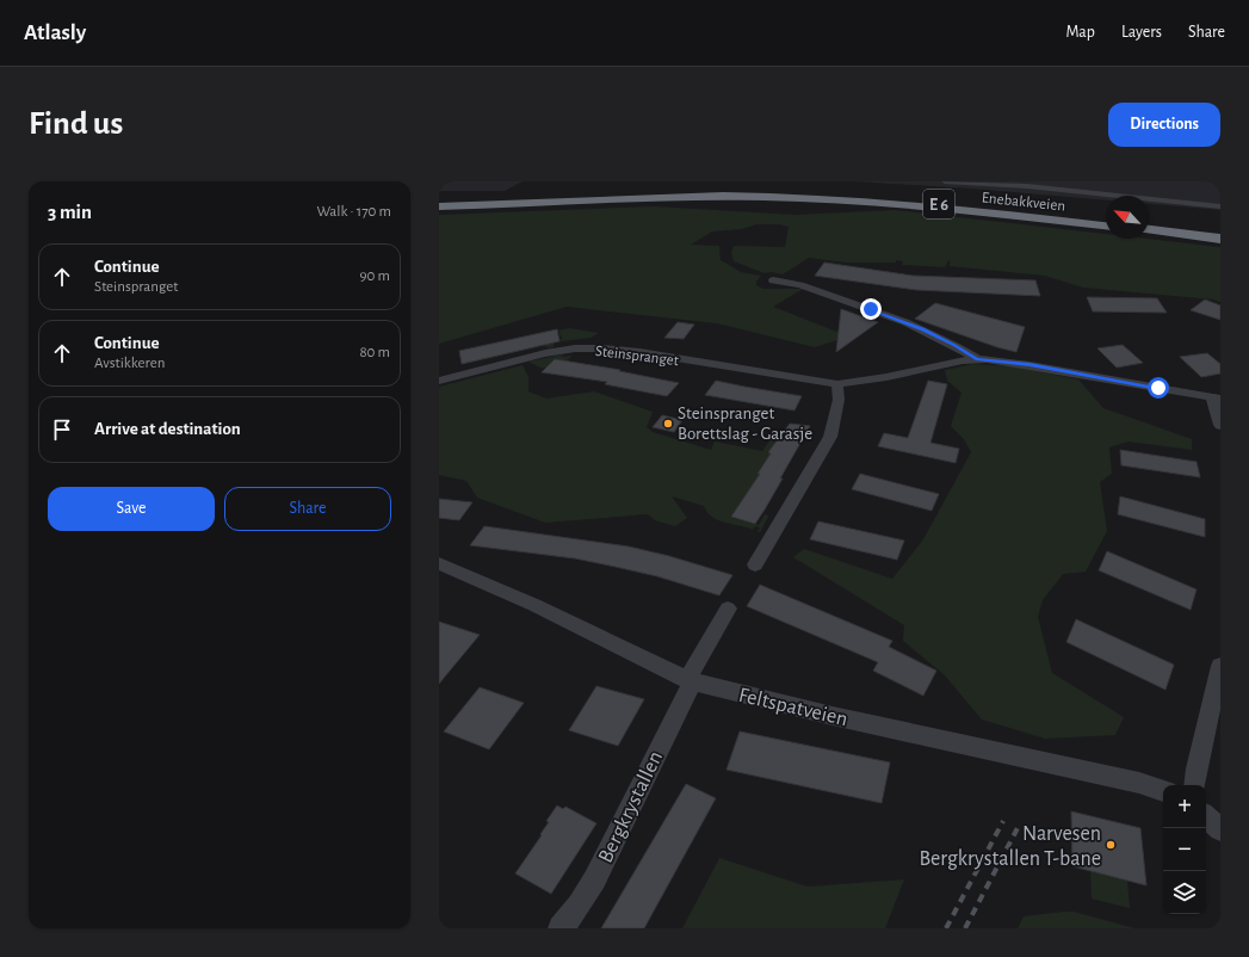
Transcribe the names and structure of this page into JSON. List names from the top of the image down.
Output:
{
  "streets": {
    "highway": ["Enebakkveien", "E 6"],
    "street": ["Steinspranget", "Feltspatveien", "Bergkrystallen"]
  },
  "crossings": [
    ["Feltspatveien", "Bergkrystallen"]
  ],
  "places": ["Steinspranget Borettslag - Garasje", "Narvesen Bergkrystallen T-bane"],
  "north": "top left",
  "page": {
    "header": "Atlasly",
    "nav": ["Map", "Layers", "Share"],
    "buttons": [
      "Directions",
      ["Save", "Share"]
    ],
    "title": "Find us",
    "heading": ["3 min", "Walk · 170 m"],
    "list": [
      ["Continue", "Steinspranget", "90 m"],
      ["Continue", "Avstikkeren", "80 m"],
      "Arrive at destination"
    ],
    "map_buttons": ["+", "−"]
  }
}
